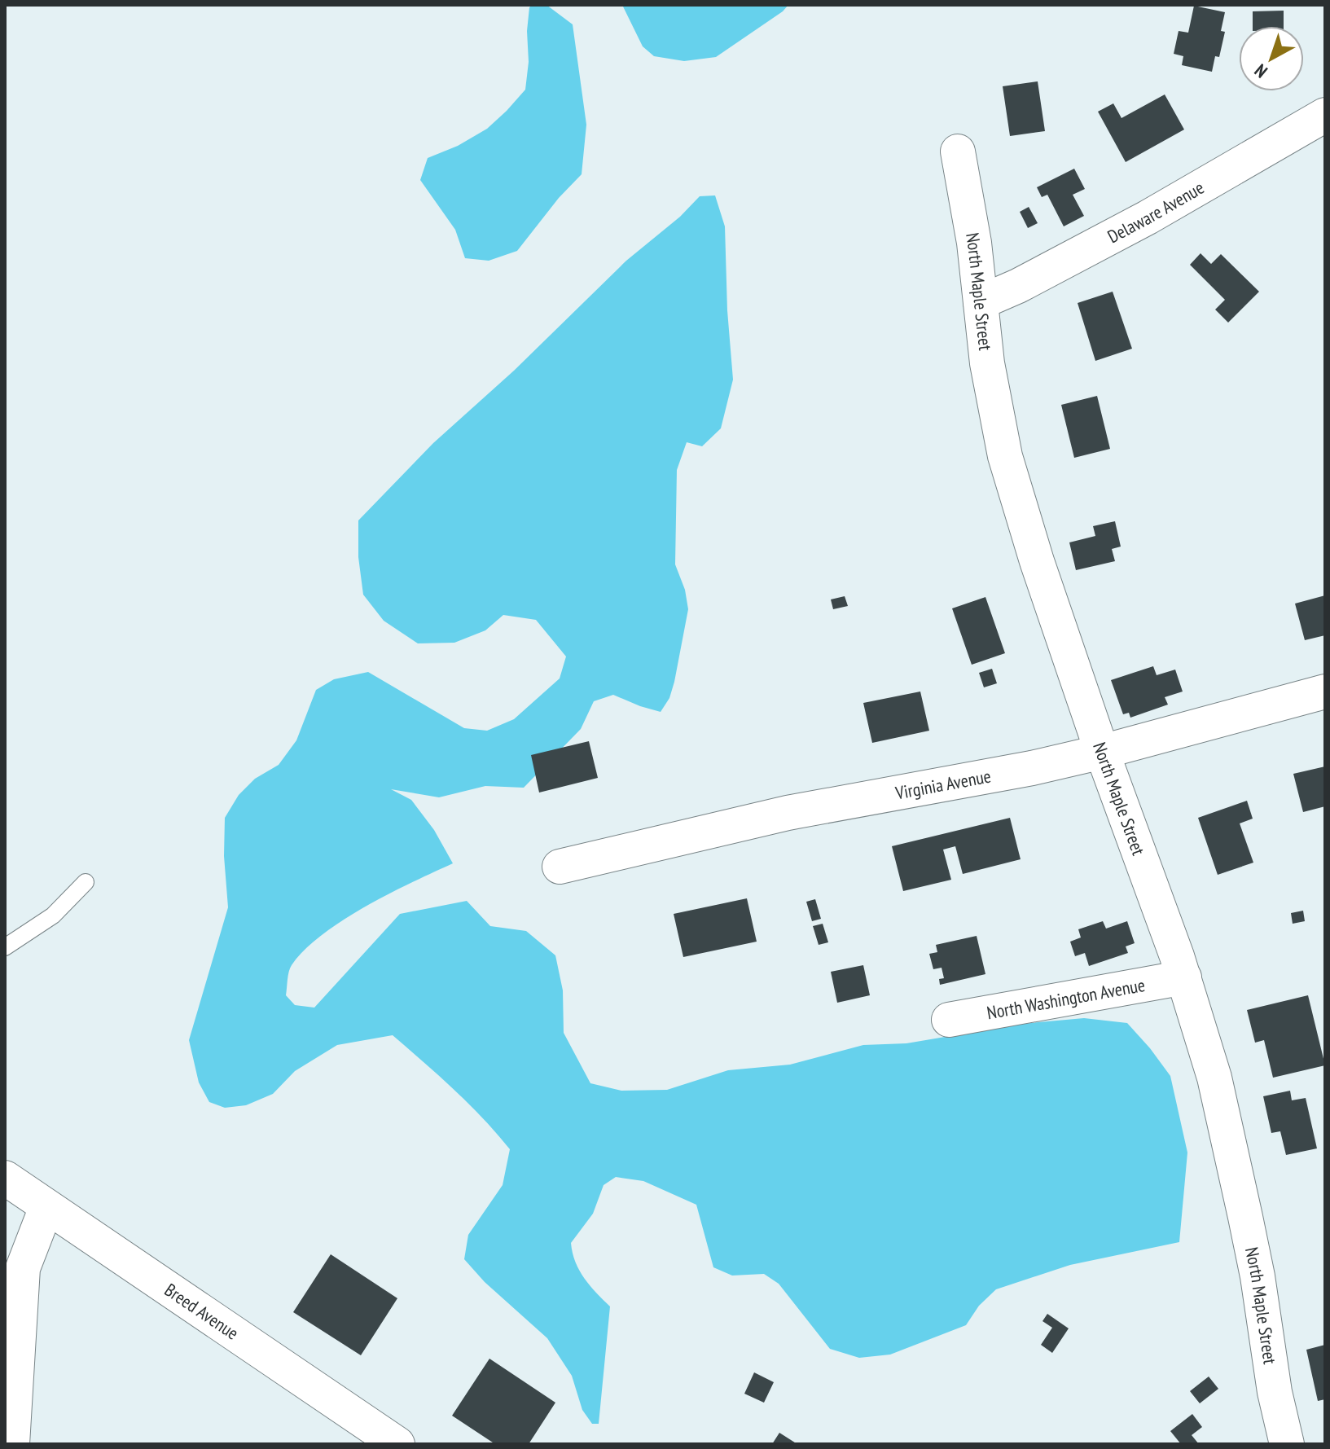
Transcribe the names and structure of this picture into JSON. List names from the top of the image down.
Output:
{
  "streets": {
    "street": [
      "Delaware Avenue",
      "North Maple Street",
      "Virginia Avenue",
      "North Washington Avenue",
      "Breed Avenue"
    ]
  },
  "crossings": [
    ["Delaware Avenue", "North Maple Street"],
    ["North Maple Street", "Virginia Avenue"],
    ["North Maple Street", "North Washington Avenue"]
  ],
  "north": "bottom left"
}
